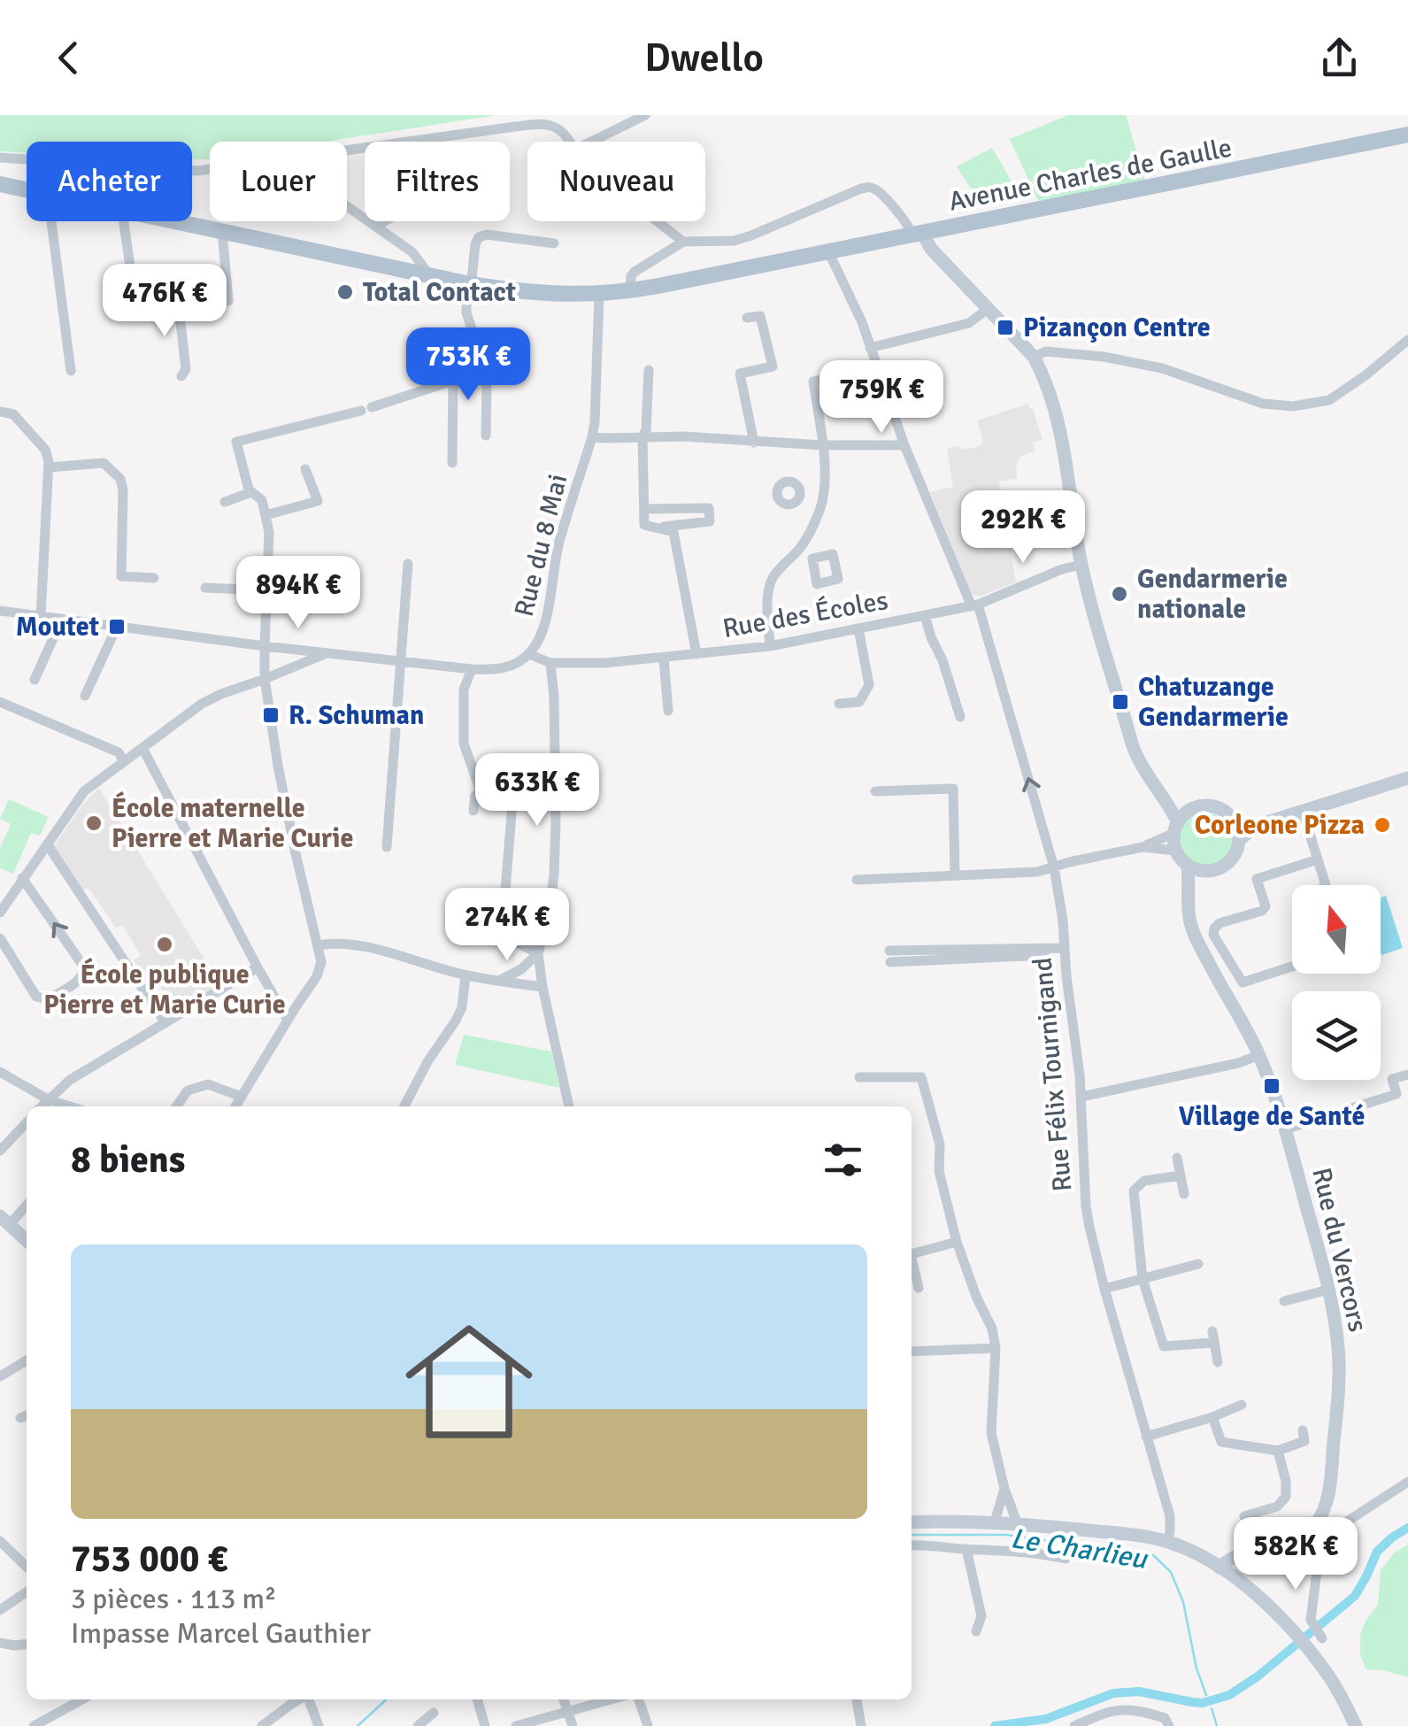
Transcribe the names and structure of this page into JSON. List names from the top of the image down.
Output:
{
  "streets": {
    "main road": ["Avenue Charles de Gaulle"],
    "street": [
      "Rue du 8 Mai",
      "Rue des Écoles",
      "Rue Félix Tournigand",
      "Rue du Vercors"
    ]
  },
  "crossings": [
    ["Avenue Charles de Gaulle", "Rue du 8 Mai"],
    ["Avenue Charles de Gaulle", "Rue Félix Tournigand"],
    ["Rue du 8 Mai", "Rue des Écoles"],
    ["Rue des Écoles", "Rue Félix Tournigand"]
  ],
  "water": ["Le Charlieu"],
  "places": {
    "other": [
      "Total Contact",
      "Gendarmerie nationale",
      "École maternelle Pierre et Marie Curie",
      "Corleone Pizza",
      "École publique Pierre et Marie Curie"
    ],
    "transit": [
      "Pizançon Centre",
      "Moutet",
      "Chatuzange Gendarmerie",
      "R. Schuman",
      "Village de Santé"
    ]
  },
  "north": "top",
  "page": {
    "header": "Dwello",
    "chip": [
      "Acheter",
      "Louer",
      "Filtres",
      "Nouveau"
    ],
    "price": [
      "476K €",
      "753K €",
      "759K €",
      "292K €",
      "894K €",
      "633K €",
      "274K €",
      "582K €"
    ],
    "heading": "8 biens",
    "list": [
      {
        "name": "753 000 €",
        "note": "3 pièces · 113 m² · Impasse Marcel Gauthier"
      }
    ]
  }
}
